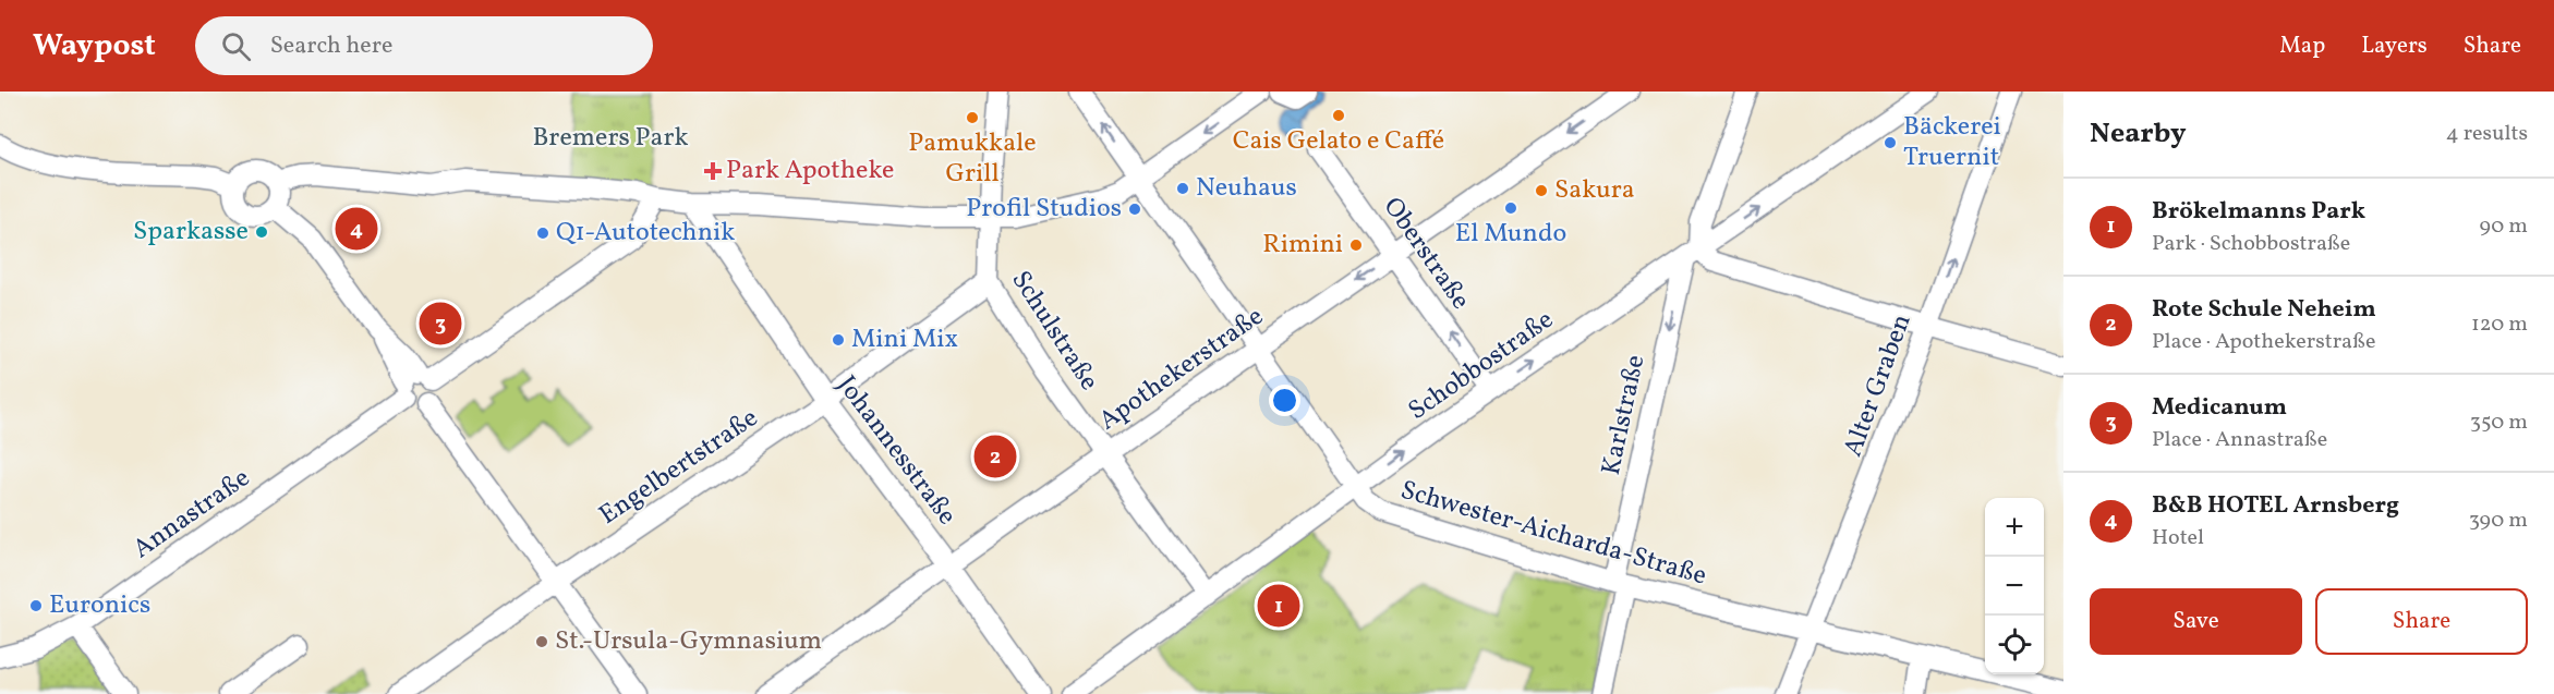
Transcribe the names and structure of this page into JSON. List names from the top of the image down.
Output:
{
  "streets": {
    "street": [
      "Oberstraße",
      "Schulstraße",
      "Schobbostraße",
      "Apothekerstraße",
      "Alter Graben",
      "Karlstraße",
      "Johannesstraße",
      "Engelbertstraße",
      "Annastraße",
      "Schwester-Aicharda-Straße"
    ]
  },
  "crossings": [
    ["Oberstraße", "Schobbostraße"],
    ["Oberstraße", "Apothekerstraße"],
    ["Schulstraße", "Schobbostraße"],
    ["Schulstraße", "Apothekerstraße"],
    ["Schulstraße", "Engelbertstraße"],
    ["Schobbostraße", "Karlstraße"],
    ["Schobbostraße", "Schwester-Aicharda-Straße"],
    ["Apothekerstraße", "Johannesstraße"],
    ["Apothekerstraße", "Schwester-Aicharda-Straße"],
    ["Alter Graben", "Schwester-Aicharda-Straße"],
    ["Karlstraße", "Schwester-Aicharda-Straße"],
    ["Johannesstraße", "Engelbertstraße"]
  ],
  "one_way": [
    "Oberstraße",
    "Schobbostraße",
    "Apothekerstraße",
    "Alter Graben",
    "Karlstraße"
  ],
  "parks": ["Bremers Park"],
  "places": {
    "other": [
      "Cais Gelato e Caffé",
      "Pamukkale Grill",
      "Bäckerei Truernit",
      "Neuhaus",
      "Sakura",
      "El Mundo",
      "Profil Studios",
      "Sparkasse",
      "Q1-Autotechnik",
      "Rimini",
      "Mini Mix",
      "Euronics",
      "St.-Ursula-Gymnasium"
    ],
    "health": ["Park Apotheke"]
  },
  "page": {
    "header": "Waypost",
    "search": "Search here",
    "nav": ["Map", "Layers", "Share"],
    "heading": ["Nearby", "4 results"],
    "list": [
      {
        "mark": "1",
        "name": "Brökelmanns Park",
        "note": "Park · Schobbostraße",
        "value": "90 m"
      },
      {
        "mark": "2",
        "name": "Rote Schule Neheim",
        "note": "Place · Apothekerstraße",
        "value": "120 m"
      },
      {
        "mark": "3",
        "name": "Medicanum",
        "note": "Place · Annastraße",
        "value": "350 m"
      },
      {
        "mark": "4",
        "name": "B&B HOTEL Arnsberg",
        "note": "Hotel",
        "value": "390 m"
      }
    ],
    "pins": [
      "4",
      "3",
      "2",
      "1"
    ],
    "map_buttons": ["+", "−"],
    "buttons": ["Save", "Share"]
  }
}
